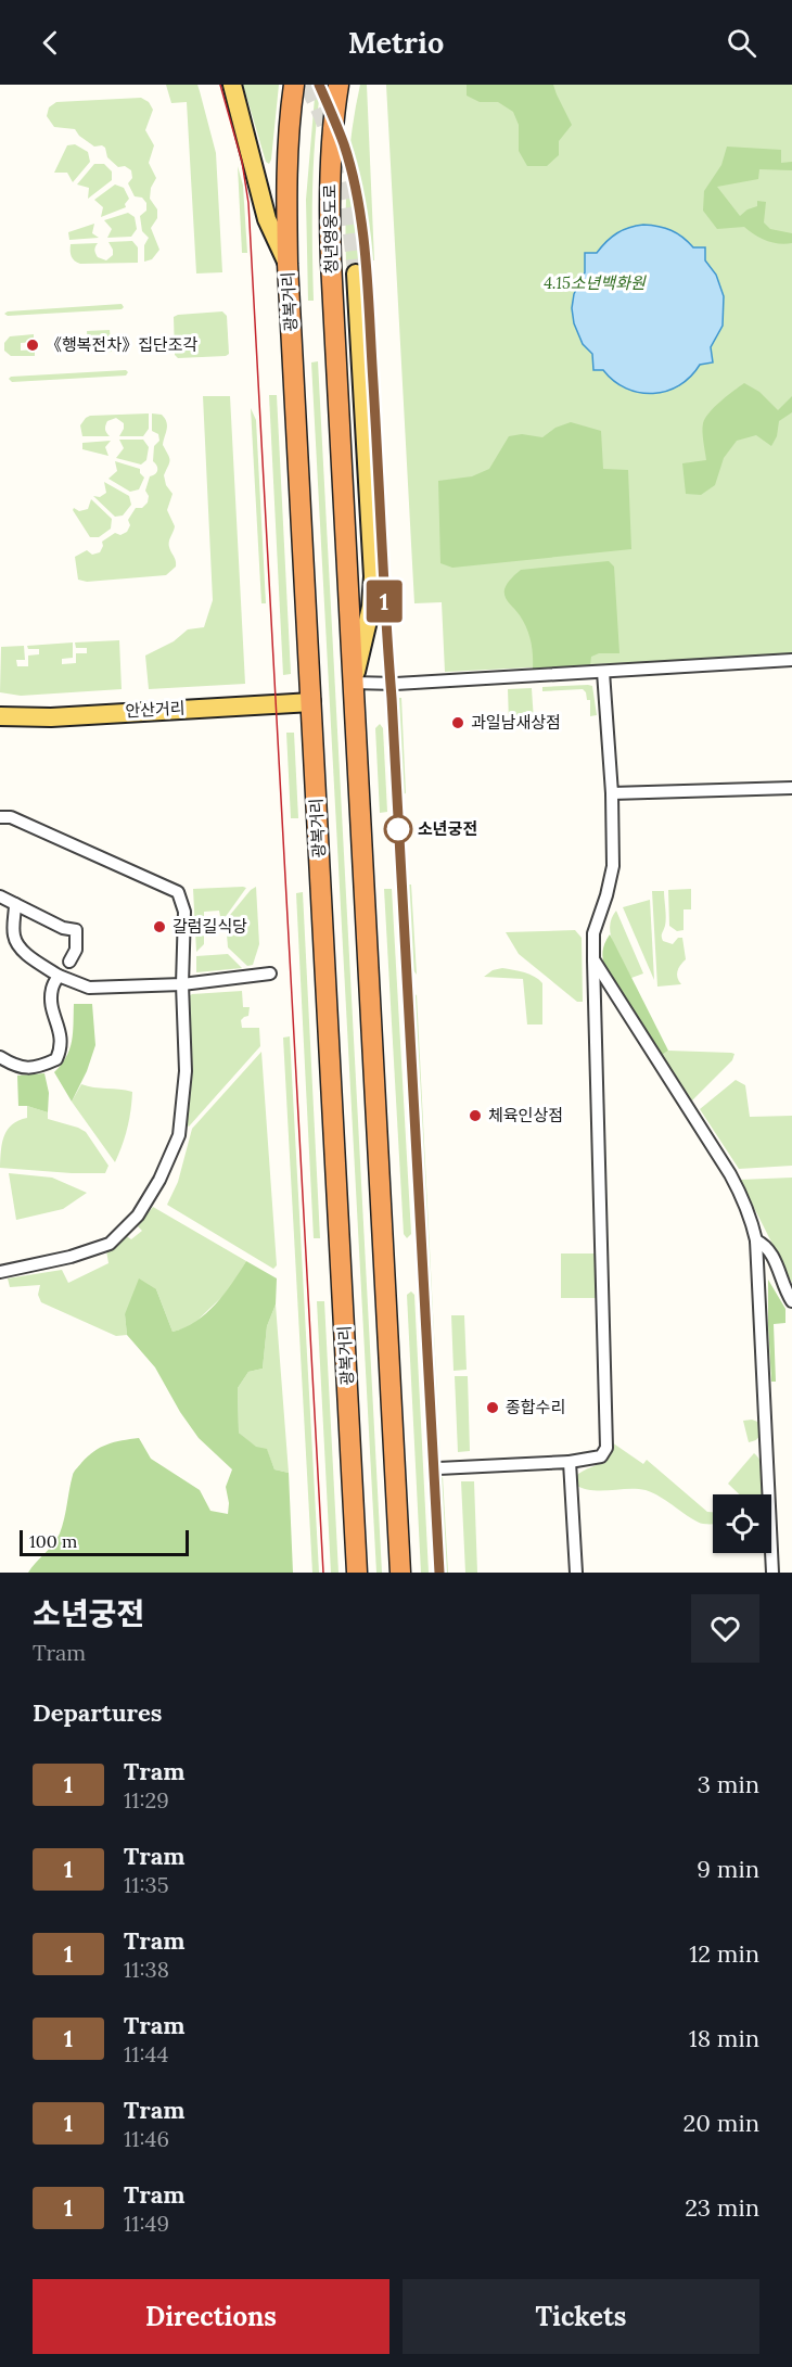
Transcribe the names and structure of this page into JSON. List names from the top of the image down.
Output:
{
  "streets": {
    "highway": ["청년영웅도로", "광복거리"],
    "main road": ["안산거리"]
  },
  "crossings": [
    ["광복거리", "안산거리"]
  ],
  "parks": ["4.15소년백화원"],
  "places": [
    "《행복전차》집단조각",
    "과일남새상점",
    "소년궁전",
    "갈럼길식당",
    "체육인상점",
    "종합수리"
  ],
  "lines": ["tram line 1"],
  "scale_bar": "100 m",
  "page": {
    "header": "Metrio",
    "on_map": "1",
    "scale": "100 m",
    "heading": [
      ["소년궁전", "Tram"],
      "Departures"
    ],
    "list": [
      {
        "mark": "1",
        "name": "Tram",
        "note": "11:29",
        "value": "3 min"
      },
      {
        "mark": "1",
        "name": "Tram",
        "note": "11:35",
        "value": "9 min"
      },
      {
        "mark": "1",
        "name": "Tram",
        "note": "11:38",
        "value": "12 min"
      },
      {
        "mark": "1",
        "name": "Tram",
        "note": "11:44",
        "value": "18 min"
      },
      {
        "mark": "1",
        "name": "Tram",
        "note": "11:46",
        "value": "20 min"
      },
      {
        "mark": "1",
        "name": "Tram",
        "note": "11:49",
        "value": "23 min"
      }
    ],
    "buttons": ["Directions", "Tickets"]
  }
}
